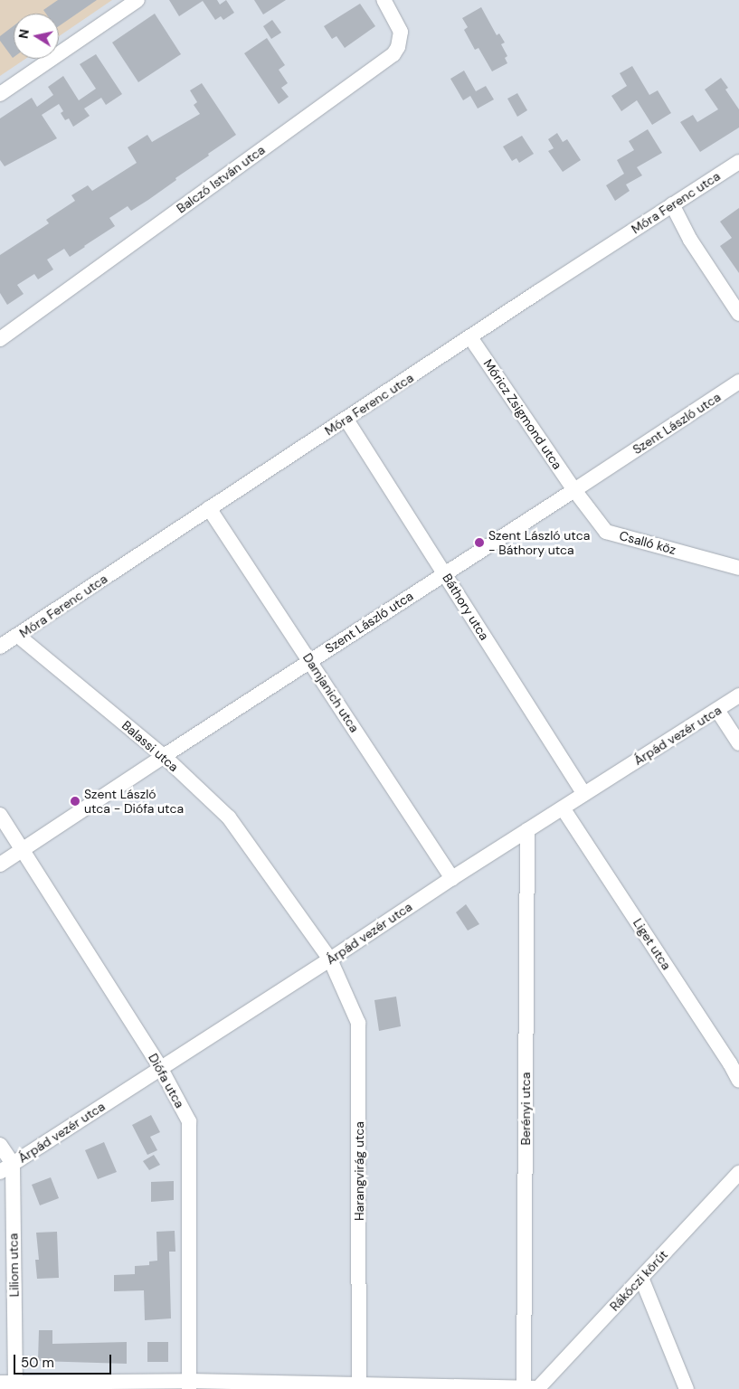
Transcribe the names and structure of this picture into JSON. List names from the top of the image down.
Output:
{
  "streets": {
    "street": [
      "Balczó István utca",
      "Móra Ferenc utca",
      "Móricz Zsigmond utca",
      "Szent László utca",
      "Csalló köz",
      "Báthory utca",
      "Damjanich utca",
      "Árpád vezér utca",
      "Balassi utca",
      "Liget utca",
      "Diófa utca",
      "Berényi utca",
      "Harangvirág utca",
      "Liliom utca",
      "Rákóczi körút"
    ]
  },
  "crossings": [
    ["Móra Ferenc utca", "Móricz Zsigmond utca"],
    ["Móra Ferenc utca", "Báthory utca"],
    ["Móra Ferenc utca", "Damjanich utca"],
    ["Móra Ferenc utca", "Balassi utca"],
    ["Móricz Zsigmond utca", "Szent László utca"],
    ["Móricz Zsigmond utca", "Csalló köz"],
    ["Szent László utca", "Csalló köz"],
    ["Szent László utca", "Báthory utca"],
    ["Szent László utca", "Damjanich utca"],
    ["Szent László utca", "Balassi utca"],
    ["Szent László utca", "Diófa utca"],
    ["Báthory utca", "Árpád vezér utca"],
    ["Damjanich utca", "Árpád vezér utca"],
    ["Árpád vezér utca", "Balassi utca"],
    ["Árpád vezér utca", "Liget utca"],
    ["Árpád vezér utca", "Diófa utca"],
    ["Árpád vezér utca", "Berényi utca"],
    ["Árpád vezér utca", "Harangvirág utca"],
    ["Árpád vezér utca", "Liliom utca"],
    ["Balassi utca", "Harangvirág utca"],
    ["Berényi utca", "Rákóczi körút"]
  ],
  "places": ["Szent László utca - Báthory utca", "Szent László utca - Diófa utca"],
  "scale_bar": "50 m",
  "north": "left"
}
